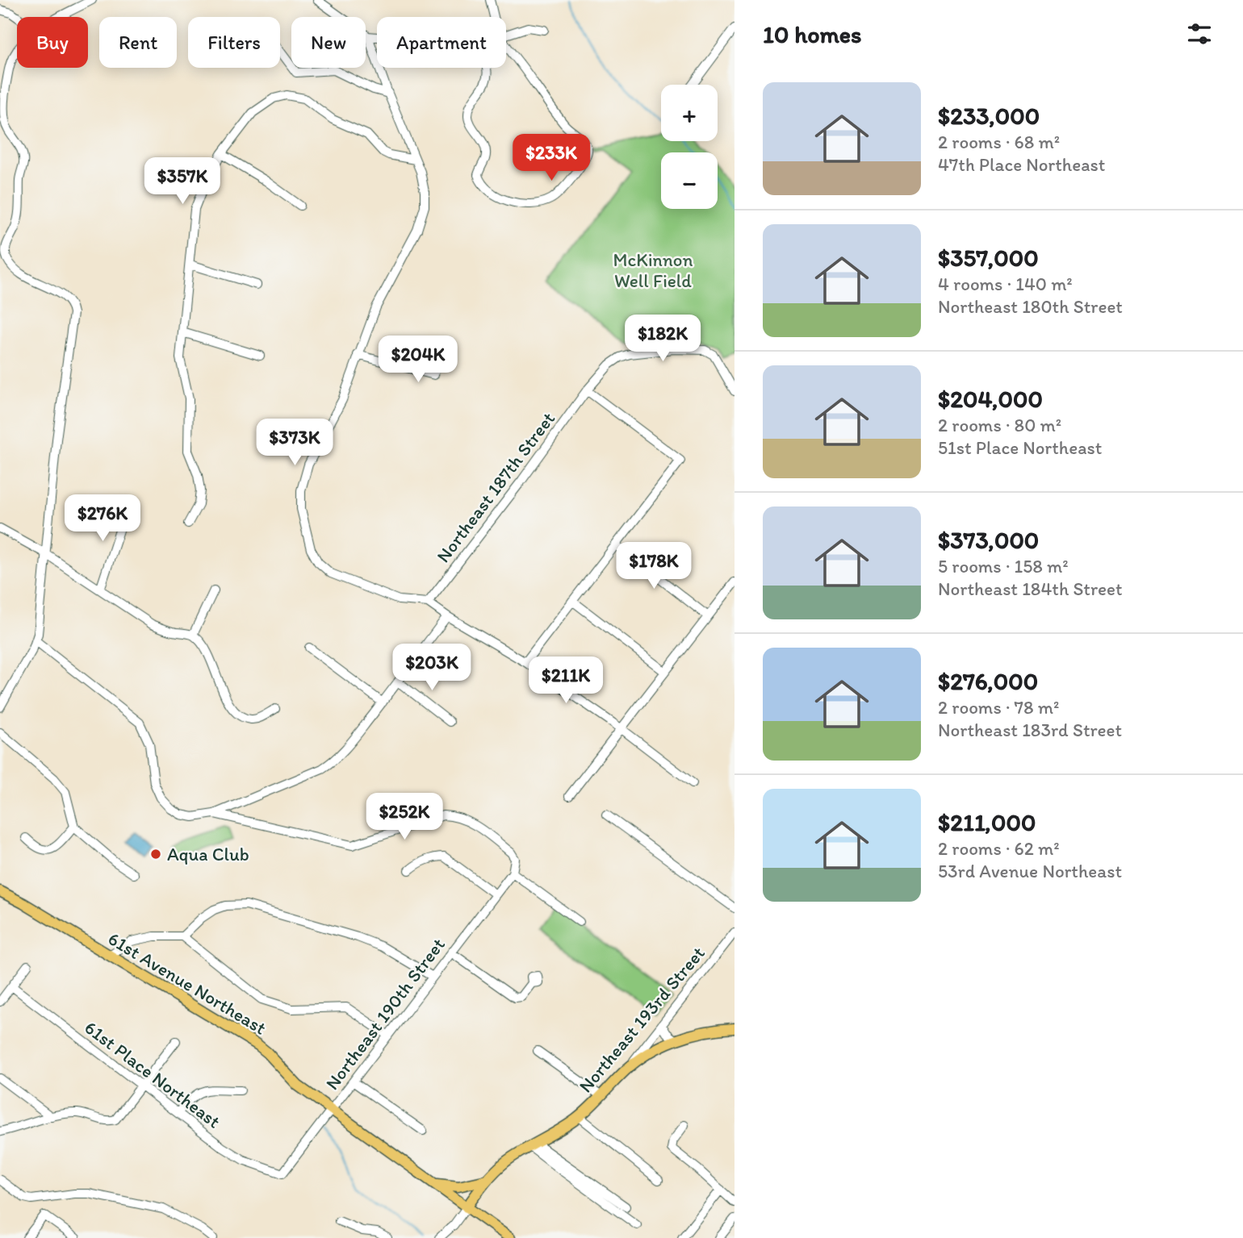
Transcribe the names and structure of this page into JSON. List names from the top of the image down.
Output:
{
  "streets": {
    "main road": ["61st Avenue Northeast", "Northeast 193rd Street"],
    "street": ["Northeast 187th Street", "Northeast 190th Street", "61st Place Northeast"]
  },
  "crossings": [
    ["61st Avenue Northeast", "Northeast 190th Street"],
    ["61st Avenue Northeast", "Northeast 193rd Street"],
    ["Northeast 190th Street", "61st Place Northeast"]
  ],
  "parks": ["McKinnon Well Field"],
  "places": ["Aqua Club"],
  "page": {
    "heading": "10 homes",
    "chip": [
      "Buy",
      "Rent",
      "Filters",
      "New",
      "Apartment"
    ],
    "list": [
      {
        "name": "$233,000",
        "note": "2 rooms · 68 m² · 47th Place Northeast"
      },
      {
        "name": "$357,000",
        "note": "4 rooms · 140 m² · Northeast 180th Street"
      },
      {
        "name": "$204,000",
        "note": "2 rooms · 80 m² · 51st Place Northeast"
      },
      {
        "name": "$373,000",
        "note": "5 rooms · 158 m² · Northeast 184th Street"
      },
      {
        "name": "$276,000",
        "note": "2 rooms · 78 m² · Northeast 183rd Street"
      },
      {
        "name": "$211,000",
        "note": "2 rooms · 62 m² · 53rd Avenue Northeast"
      }
    ],
    "map_buttons": ["+", "−"],
    "price": [
      "$233K",
      "$357K",
      "$182K",
      "$204K",
      "$373K",
      "$276K",
      "$178K",
      "$203K",
      "$211K",
      "$252K"
    ]
  }
}
